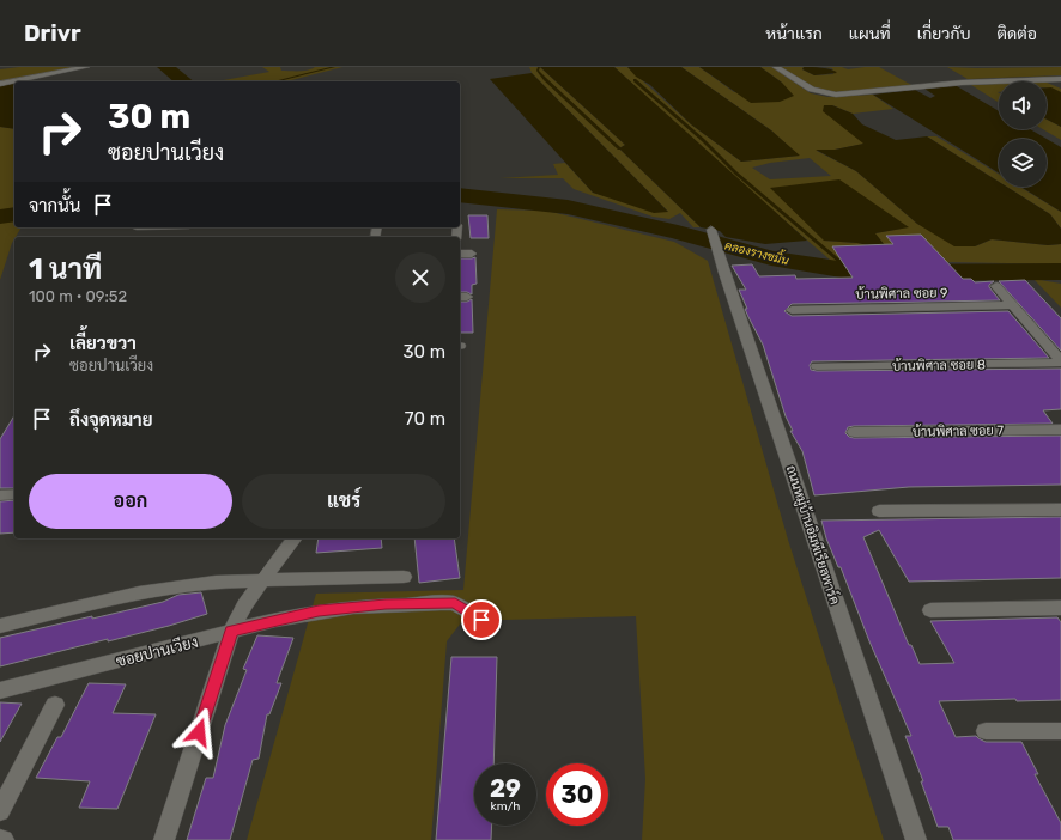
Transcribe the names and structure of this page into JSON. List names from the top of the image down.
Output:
{
  "streets": {
    "street": [
      "บ้านพิศาล ซอย 9",
      "บ้านพิศาล ซอย 8",
      "บ้านพิศาล ซอย 7",
      "ถนนหมู่บ้านอิมพีเรียลพาร์ค",
      "ซอยปานเวียง"
    ]
  },
  "water": ["คลองรางขมิ้น"],
  "page": {
    "header": "Drivr",
    "nav": [
      "หน้าแรก",
      "แผนที่",
      "เกี่ยวกับ",
      "ติดต่อ"
    ],
    "turn": ["30 m", "ซอยปานเวียง"],
    "then": "จากนั้น",
    "heading": ["1 นาที", "100 m · 09:52"],
    "list": [
      {
        "name": "เลี้ยวขวา",
        "note": "ซอยปานเวียง",
        "value": "30 m"
      },
      {
        "name": "ถึงจุดหมาย",
        "value": "70 m"
      }
    ],
    "buttons": ["ออก", "แชร์"],
    "speed": "29 km/h",
    "limit": "30"
  }
}
